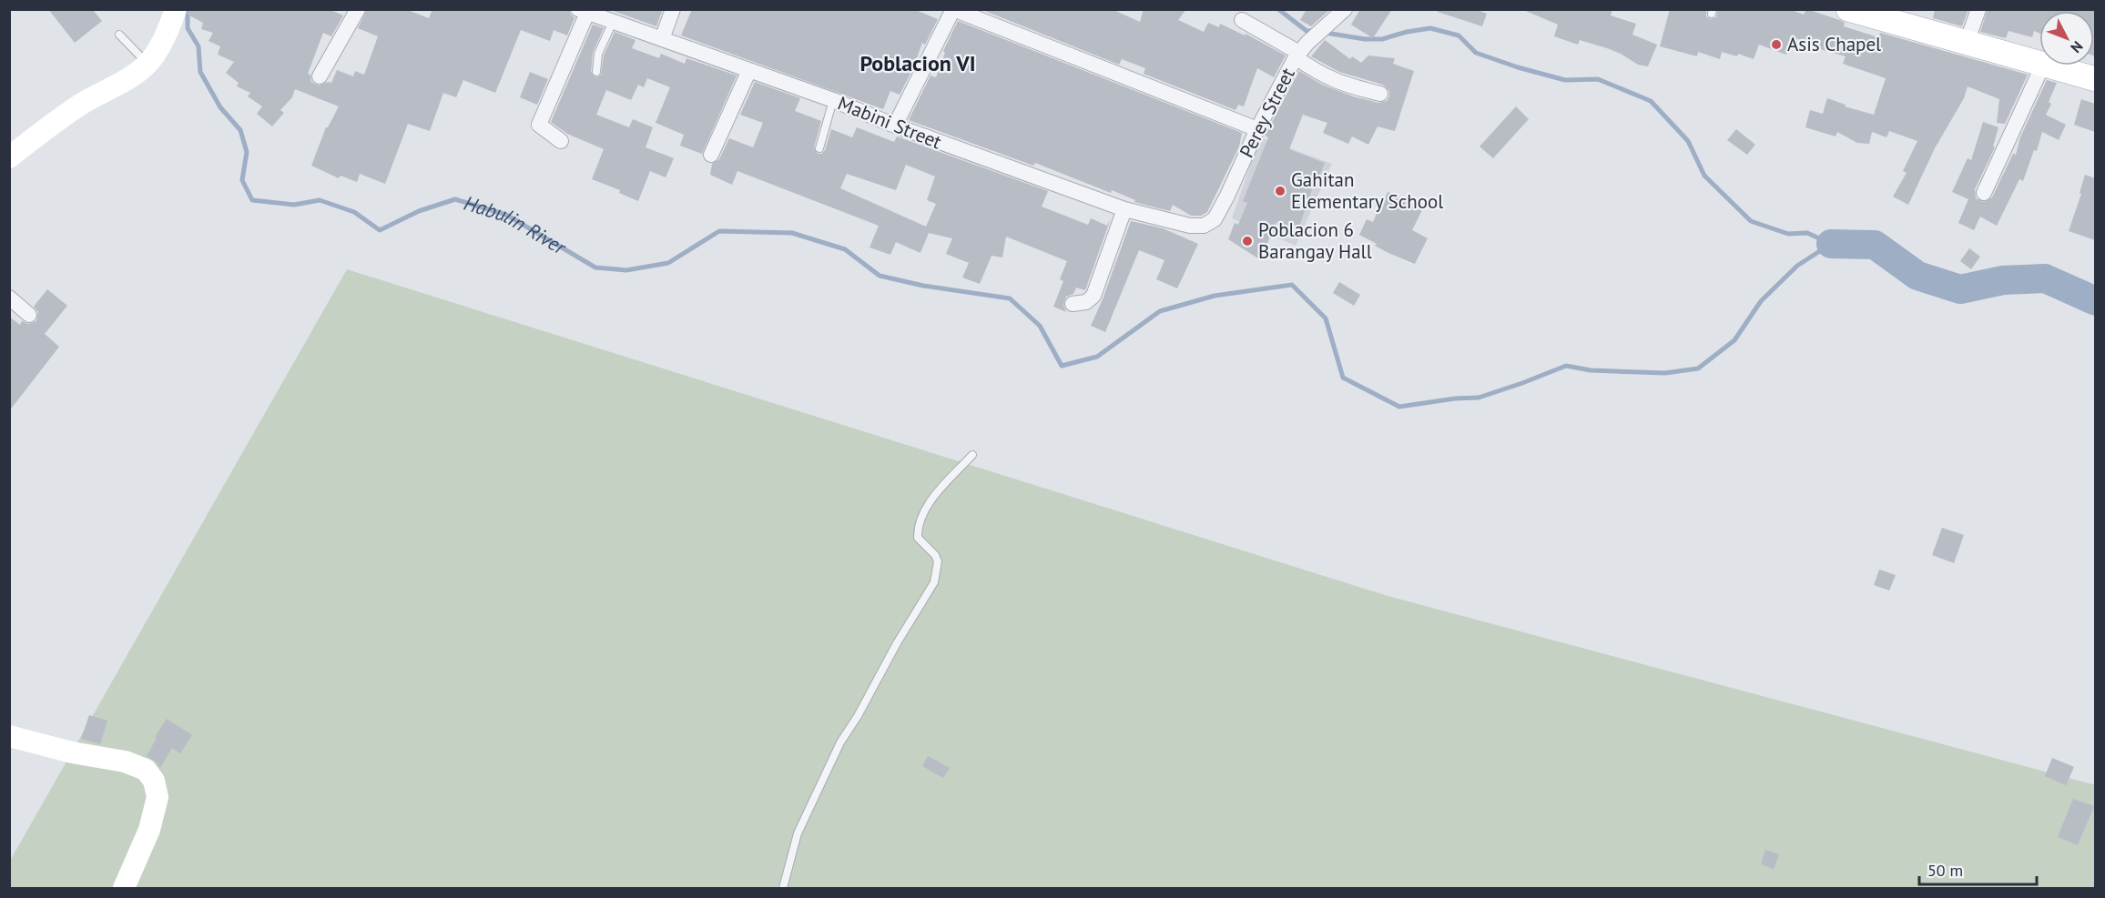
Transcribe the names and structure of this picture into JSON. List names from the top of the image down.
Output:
{
  "streets": {
    "street": ["Perey Street", "Mabini Street"]
  },
  "crossings": [
    ["Perey Street", "Mabini Street"]
  ],
  "districts": ["Poblacion VI"],
  "water": ["Habulin River"],
  "places": ["Asis Chapel", "Gahitan Elementary School", "Poblacion 6 Barangay Hall"],
  "scale_bar": "50 m",
  "north": "bottom right"
}
